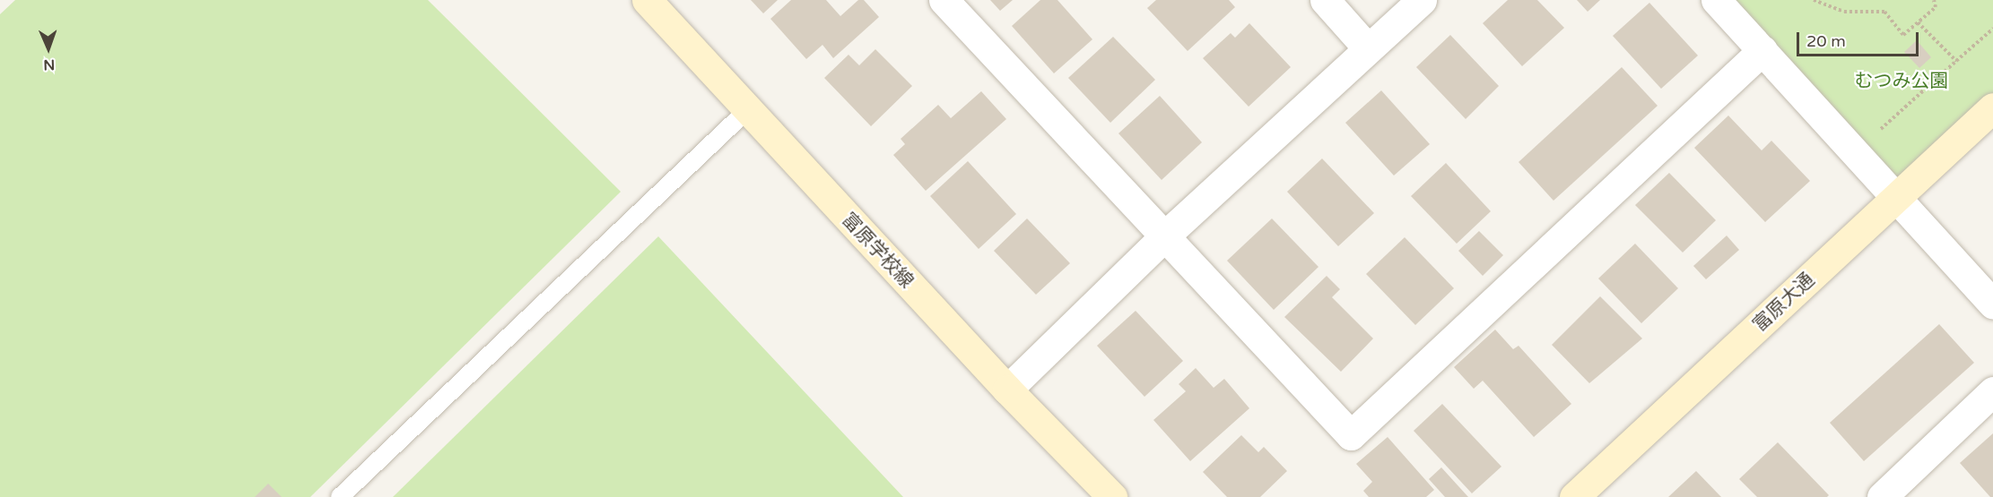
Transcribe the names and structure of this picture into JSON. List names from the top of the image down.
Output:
{
  "streets": {
    "street": ["富原学校線", "富原大通"]
  },
  "parks": ["むつみ公園"],
  "scale_bar": "20 m",
  "north": "bottom"
}
